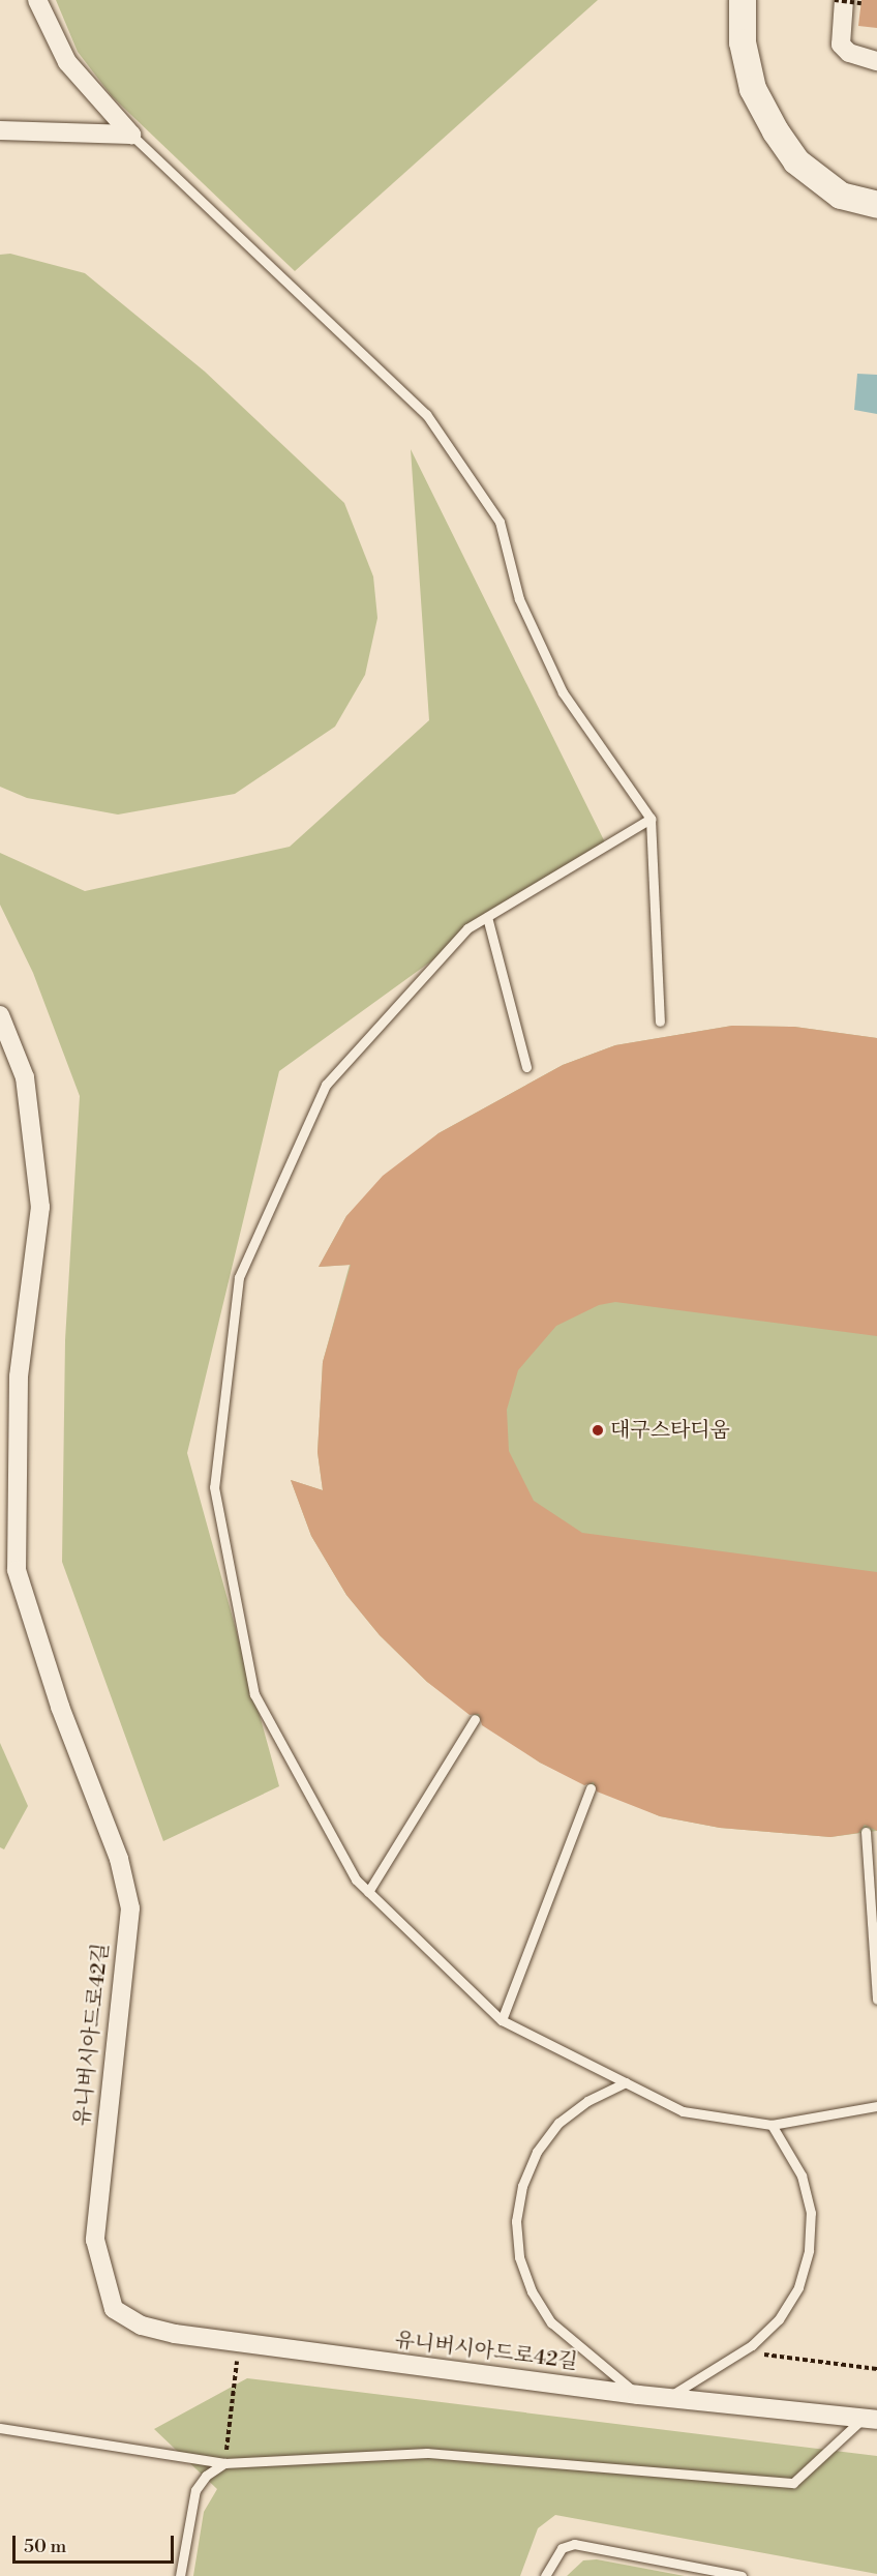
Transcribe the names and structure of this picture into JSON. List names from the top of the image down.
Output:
{
  "streets": {
    "street": ["유니버시아드로42길"]
  },
  "places": ["대구스타디움"],
  "scale_bar": "50 m"
}
